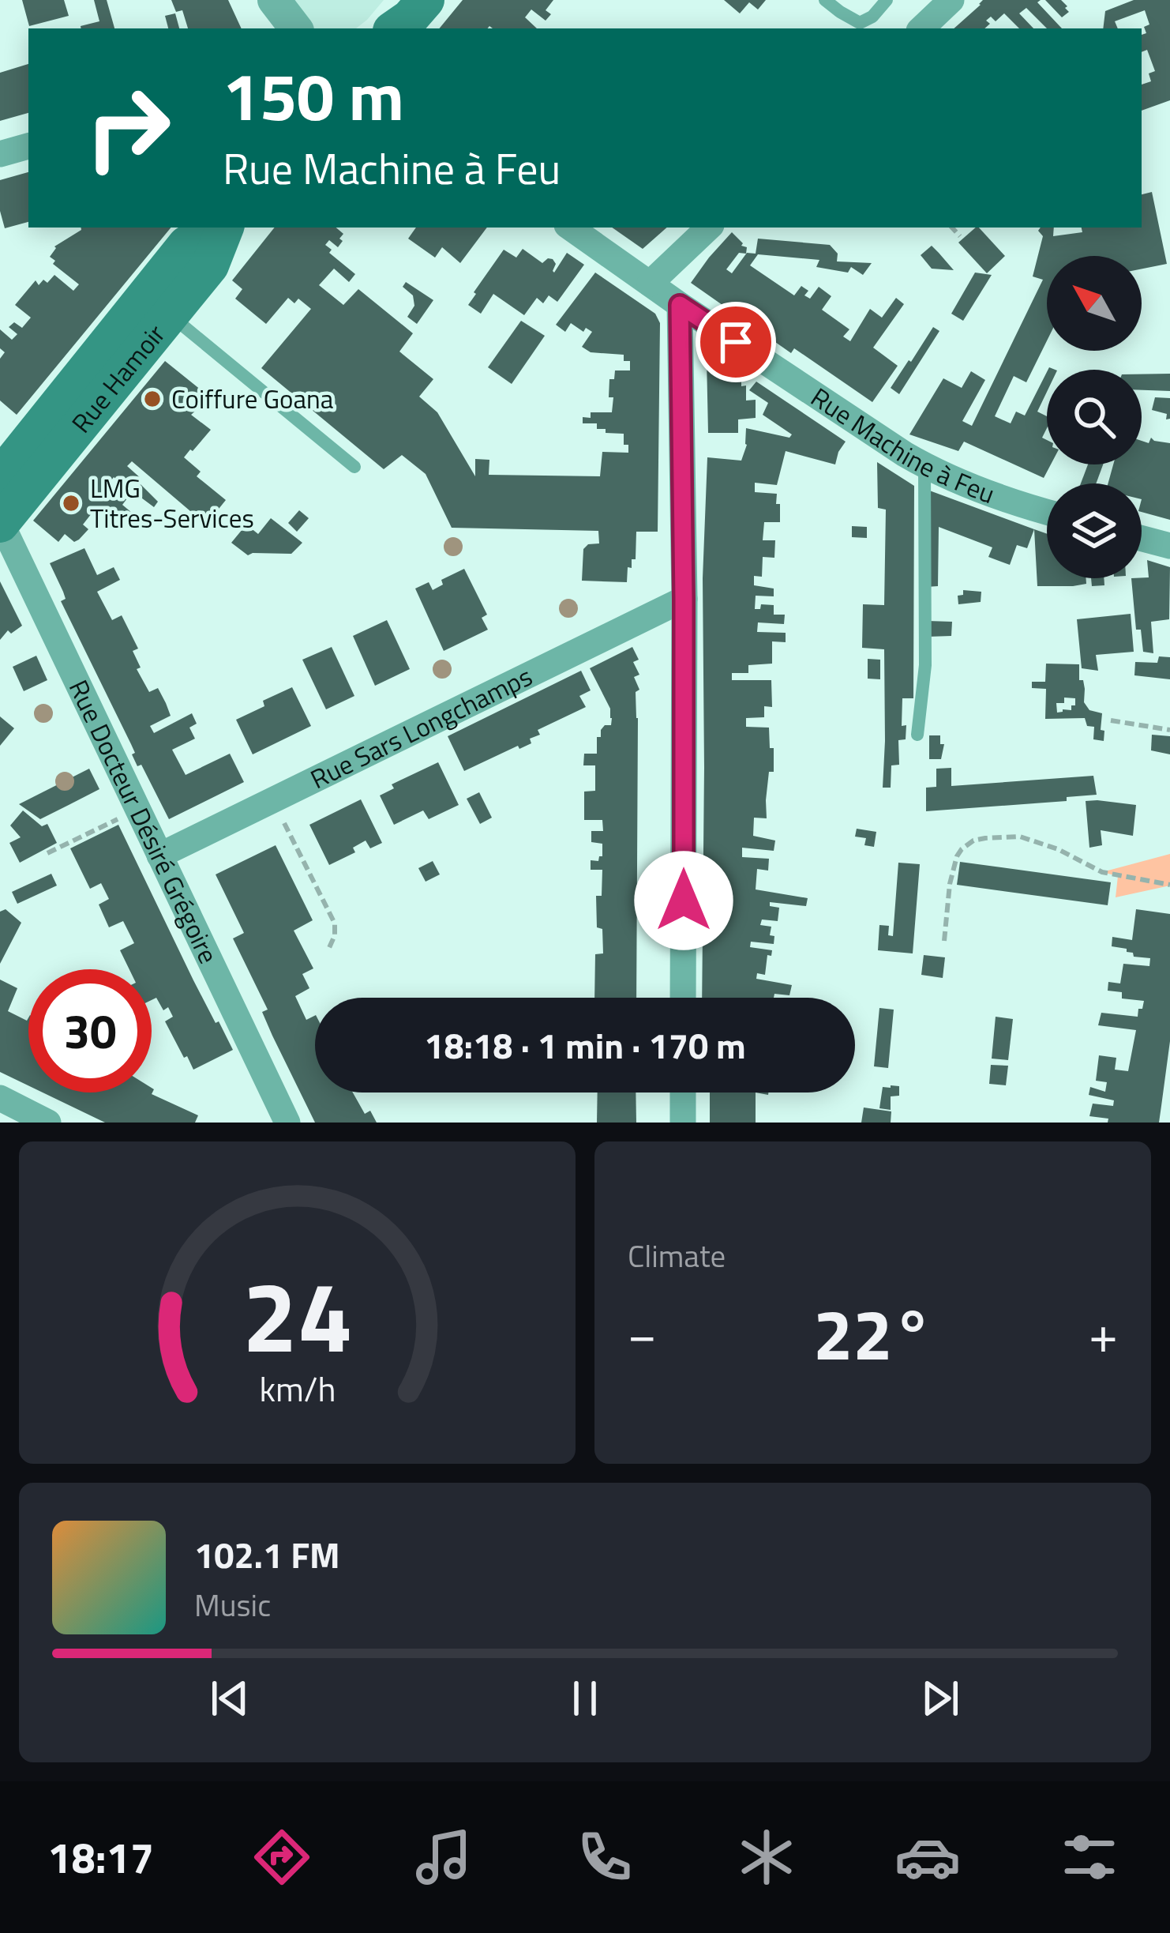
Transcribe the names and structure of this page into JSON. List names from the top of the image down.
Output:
{
  "streets": {
    "main road": ["Rue Hamoir"],
    "street": ["Rue Machine à Feu", "Rue Sars Longchamps", "Rue Docteur Désiré Grégoire"]
  },
  "crossings": [
    ["Rue Hamoir", "Rue Docteur Désiré Grégoire"],
    ["Rue Sars Longchamps", "Rue Docteur Désiré Grégoire"]
  ],
  "places": ["Coiffure Goana", "LMG Titres-Services"],
  "north": "top left",
  "page": {
    "turn": ["150 m", "Rue Machine à Feu"],
    "limit": "30",
    "trip": "18:18 · 1 min · 170 m",
    "tile": "Climate",
    "heat": ["−", "22°", "+"],
    "song": ["102.1 FM", "Music"],
    "tabs": "18:17",
    "gauge": ["24", "km/h"]
  }
}
